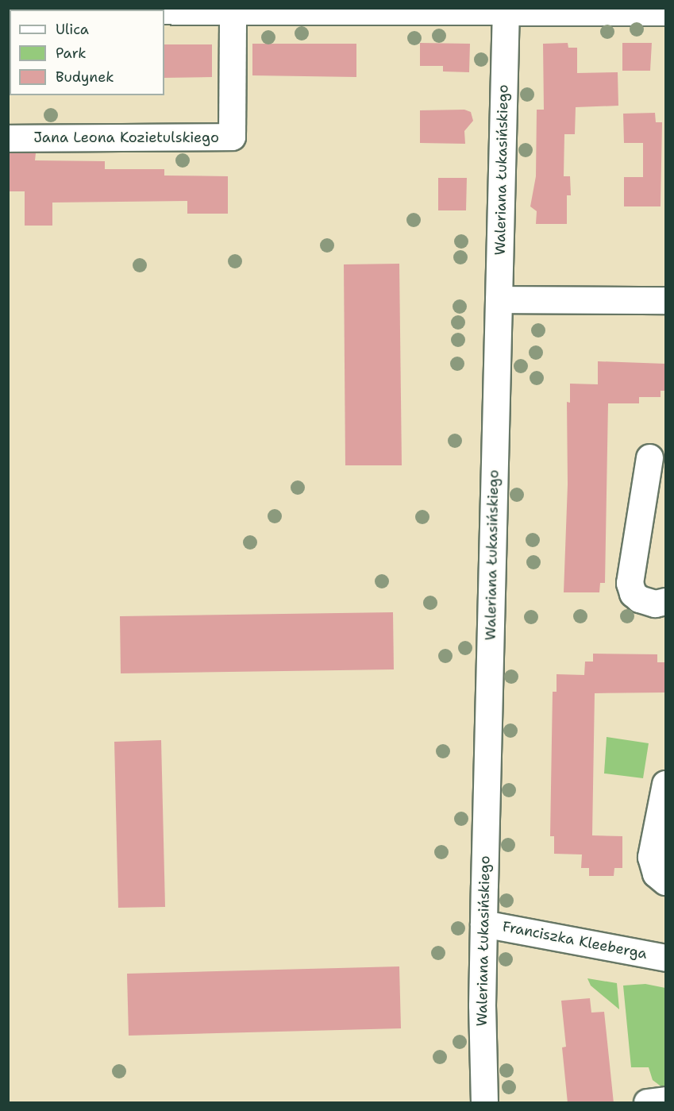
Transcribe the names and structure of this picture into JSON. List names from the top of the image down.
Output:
{
  "streets": {
    "street": ["Jana Leona Kozietulskiego", "Waleriana Łukasińskiego", "Franciszka Kleeberga"]
  },
  "crossings": [
    ["Waleriana Łukasińskiego", "Franciszka Kleeberga"]
  ],
  "legend": ["Ulica", "Park", "Budynek"]
}
